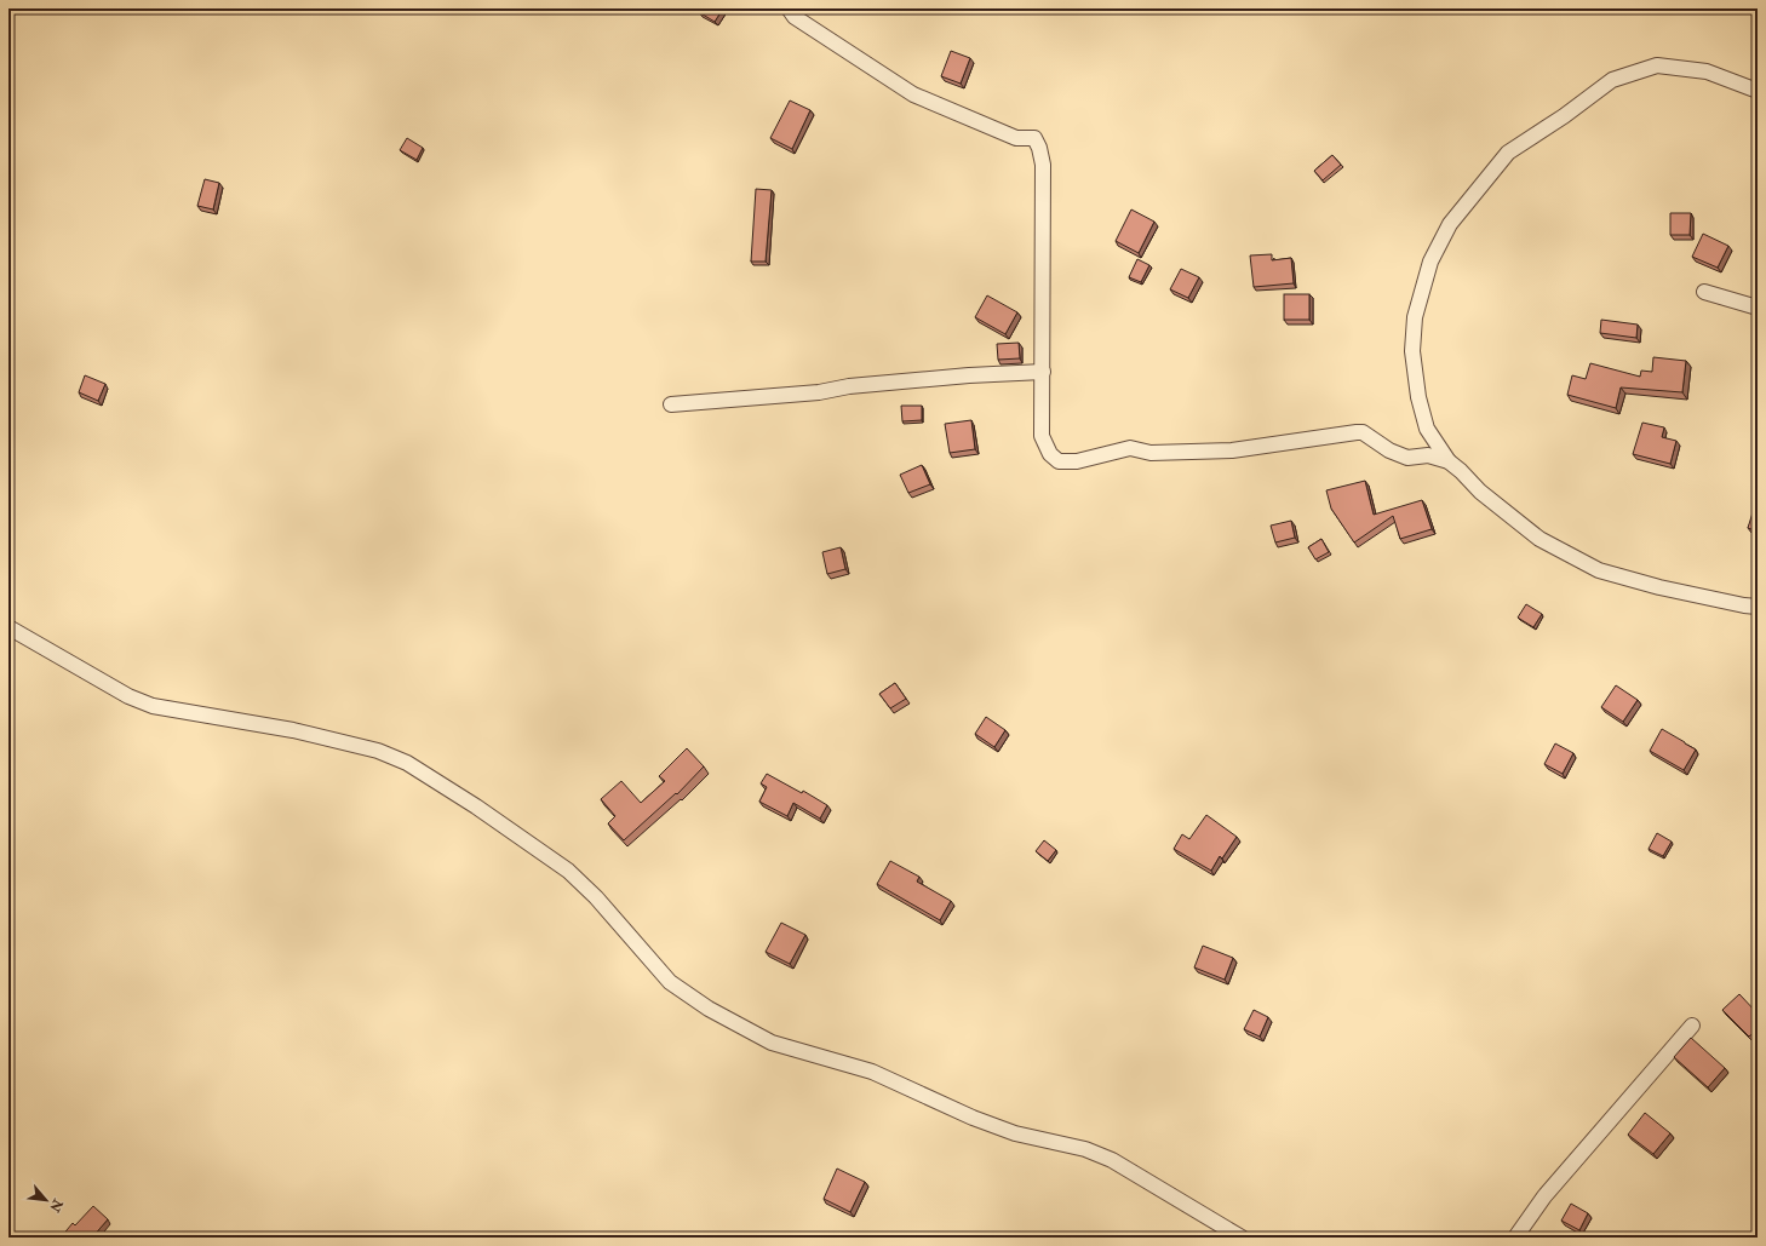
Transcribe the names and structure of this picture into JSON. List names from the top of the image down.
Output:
{
  "north": "bottom right"
}
